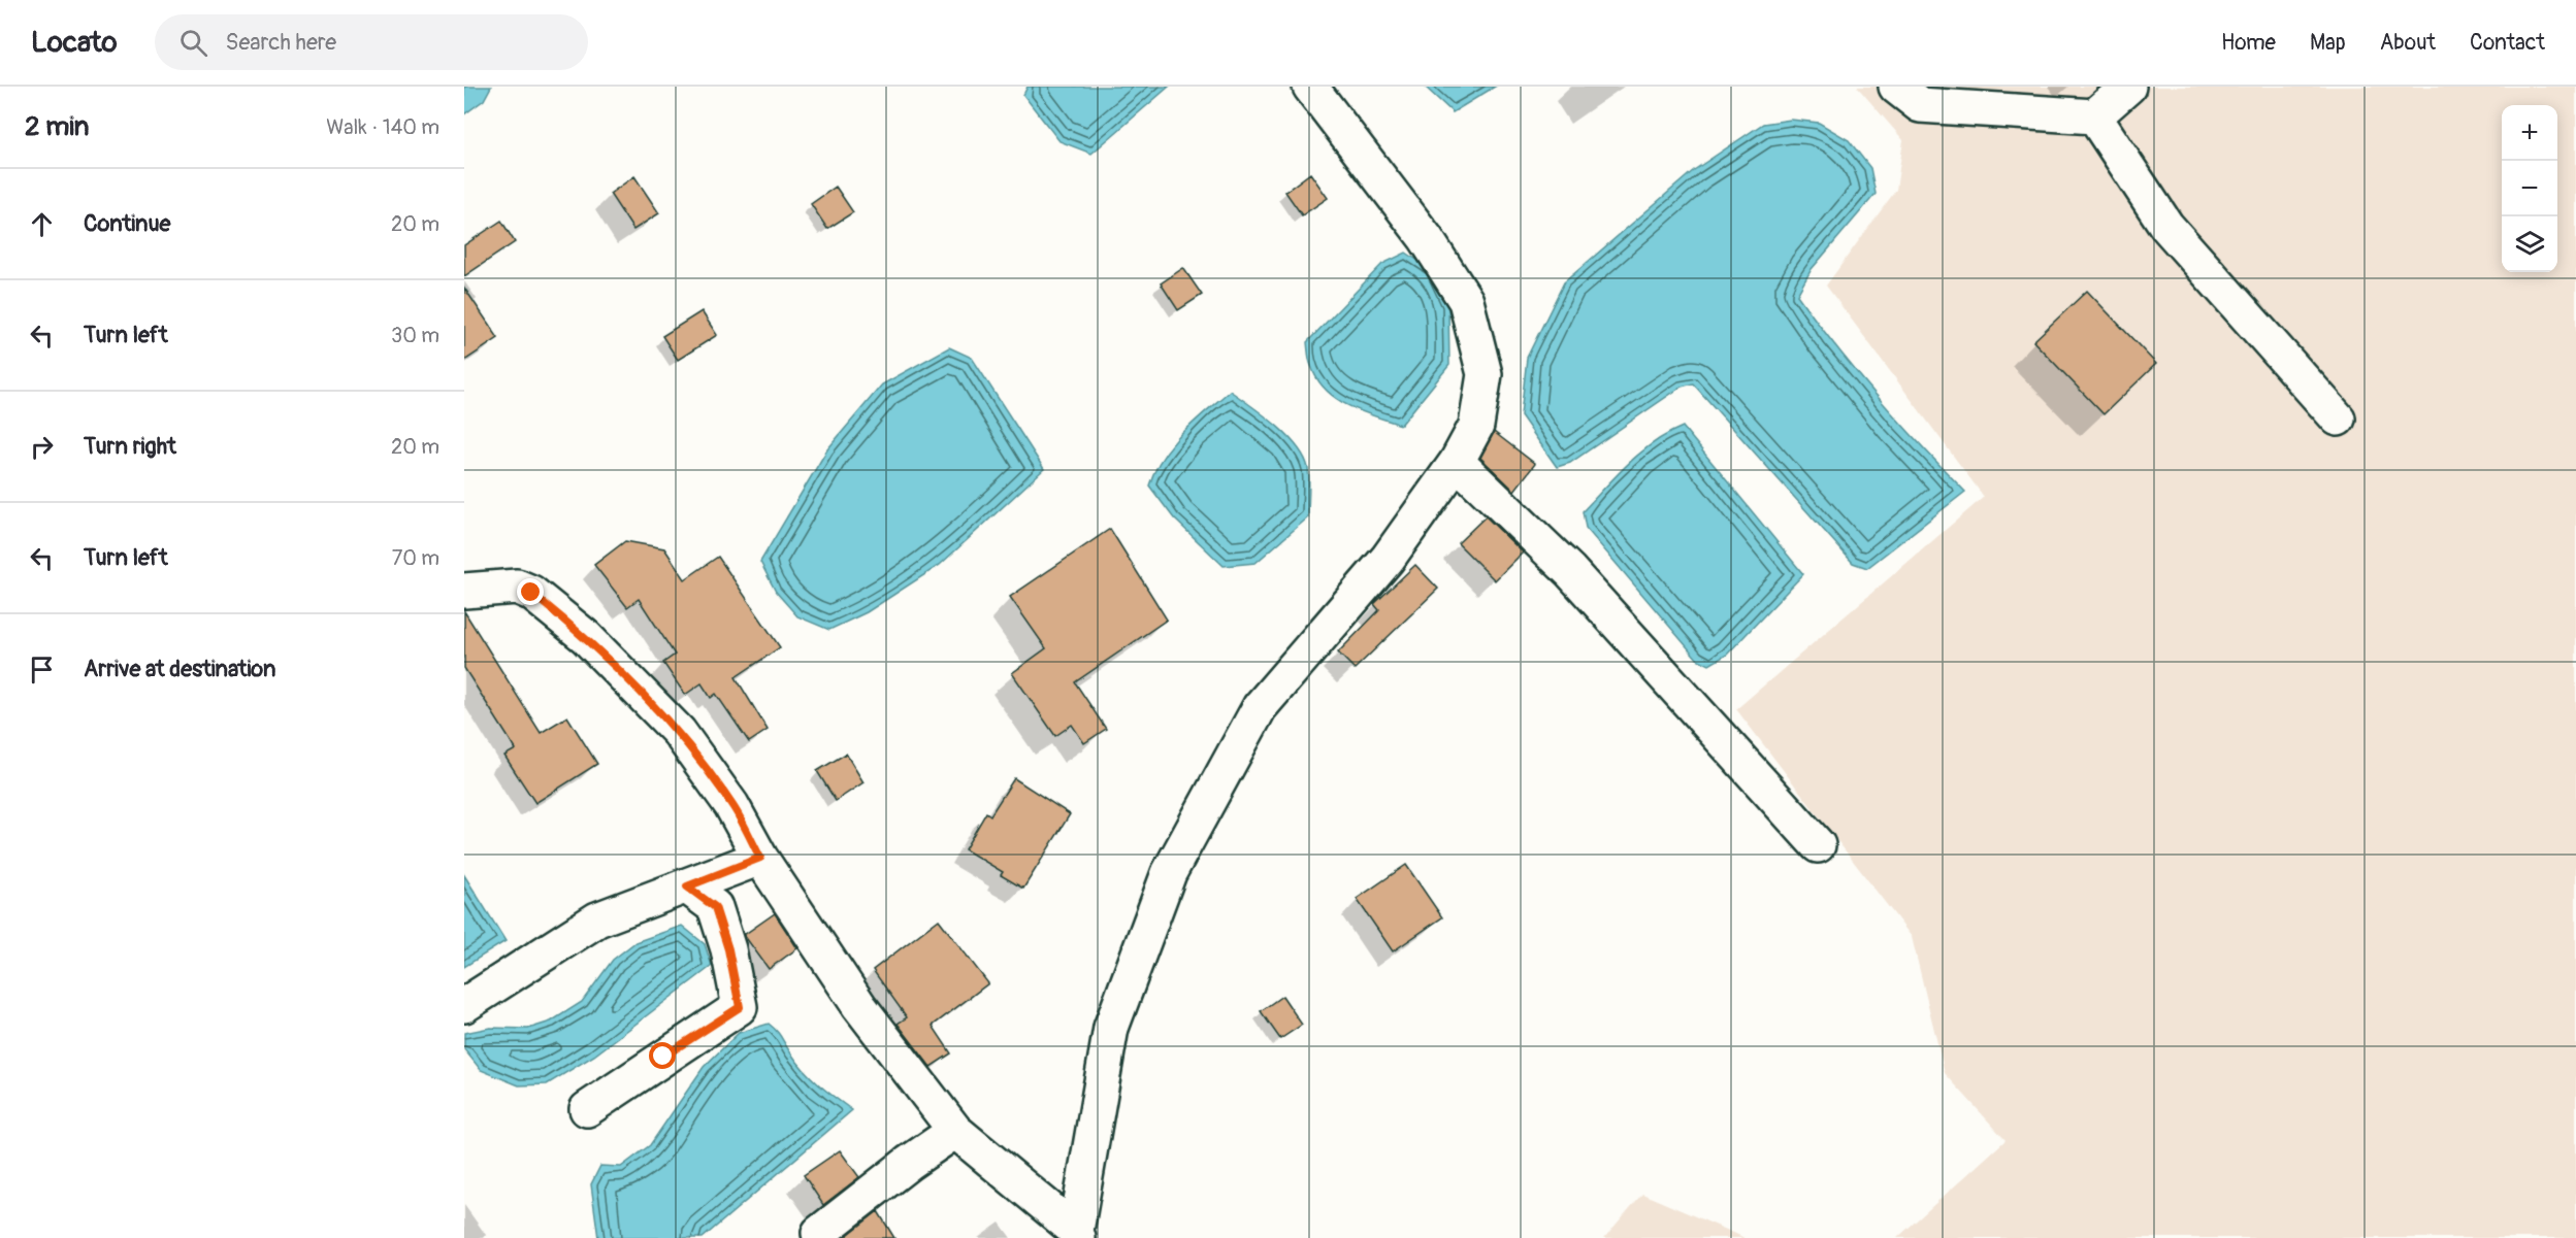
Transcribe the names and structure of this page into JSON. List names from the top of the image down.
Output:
{
  "page": {
    "header": "Locato",
    "search": "Search here",
    "nav": [
      "Home",
      "Map",
      "About",
      "Contact"
    ],
    "heading": ["2 min", "Walk · 140 m"],
    "map_buttons": ["+", "−"],
    "list": [
      ["Continue", "20 m"],
      ["Turn left", "30 m"],
      ["Turn right", "20 m"],
      ["Turn left", "70 m"],
      "Arrive at destination"
    ]
  }
}
